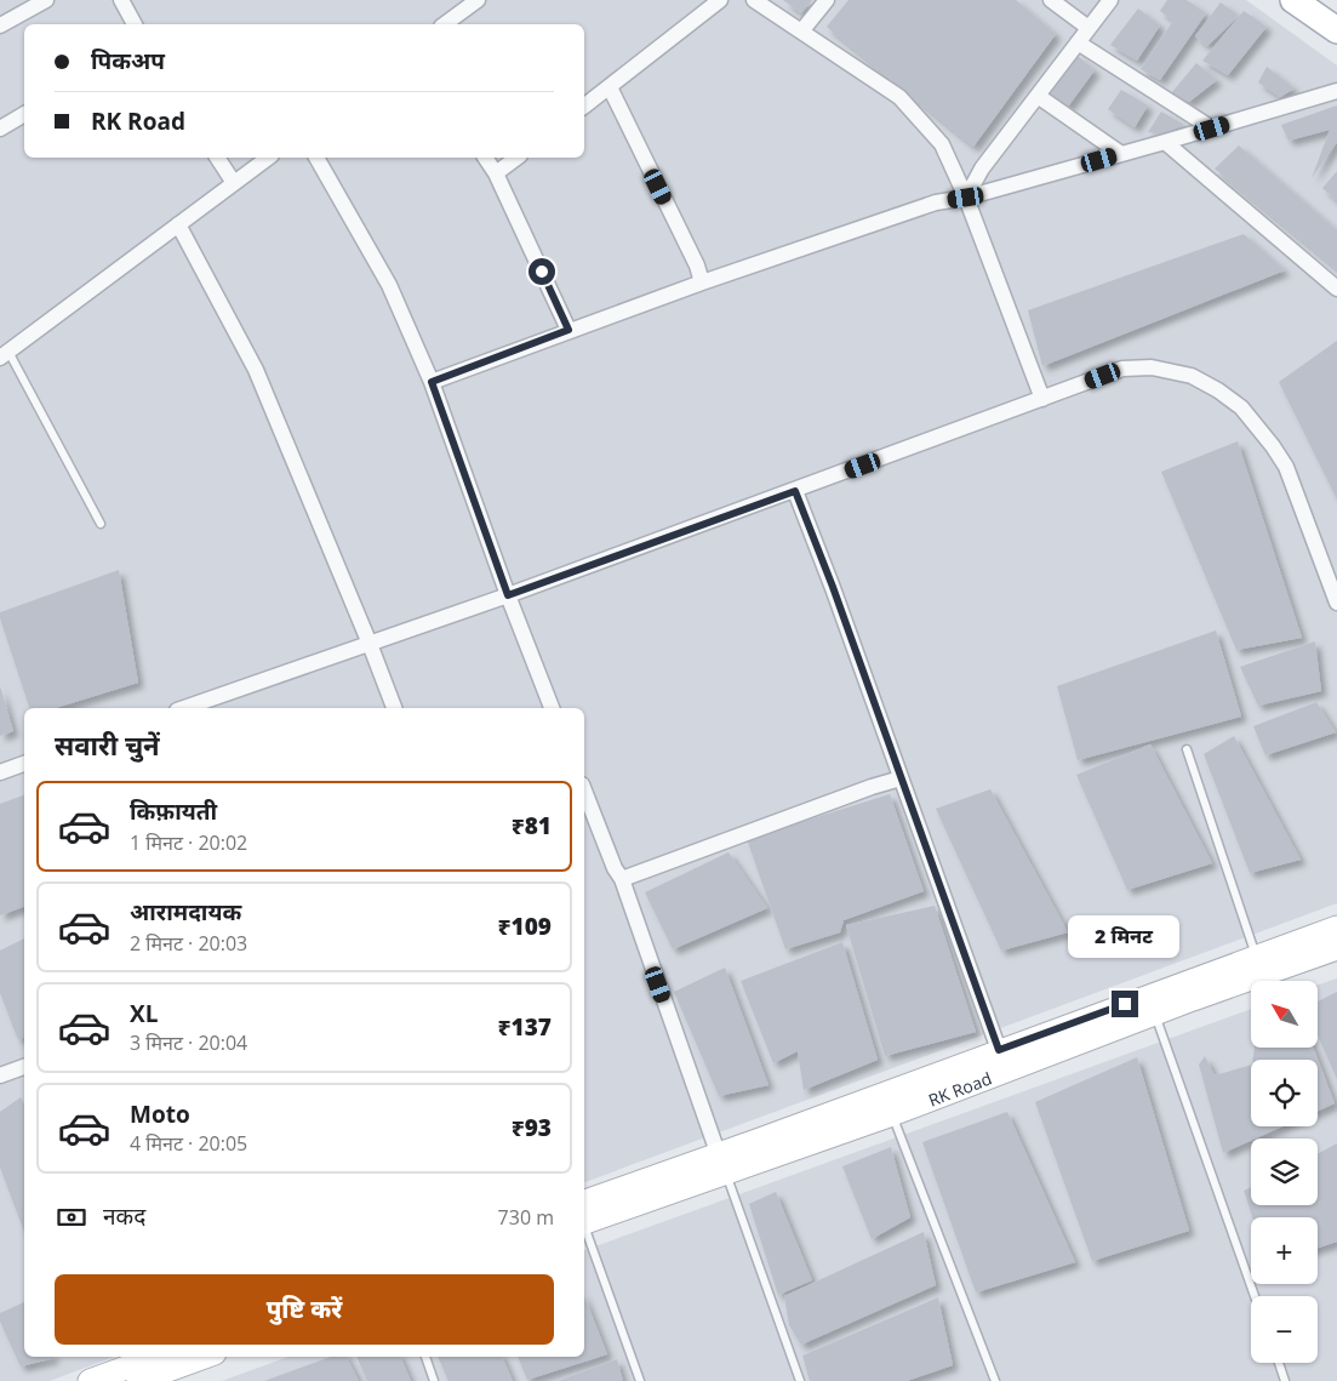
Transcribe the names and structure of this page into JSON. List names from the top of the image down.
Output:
{
  "streets": {
    "street": ["RK Road"]
  },
  "north": "top left",
  "page": {
    "banner": ["पिकअप", "RK Road"],
    "heading": "सवारी चुनें",
    "list": [
      {
        "name": "किफ़ायती",
        "note": "1 मिनट · 20:02",
        "value": "₹81"
      },
      {
        "name": "आरामदायक",
        "note": "2 मिनट · 20:03",
        "value": "₹109"
      },
      {
        "name": "XL",
        "note": "3 मिनट · 20:04",
        "value": "₹137"
      },
      {
        "name": "Moto",
        "note": "4 मिनट · 20:05",
        "value": "₹93"
      }
    ],
    "bubble": "2 मिनट",
    "map_buttons": ["+", "−"],
    "pay": ["नकद", "730 m"],
    "buttons": "पुष्टि करें"
  }
}
